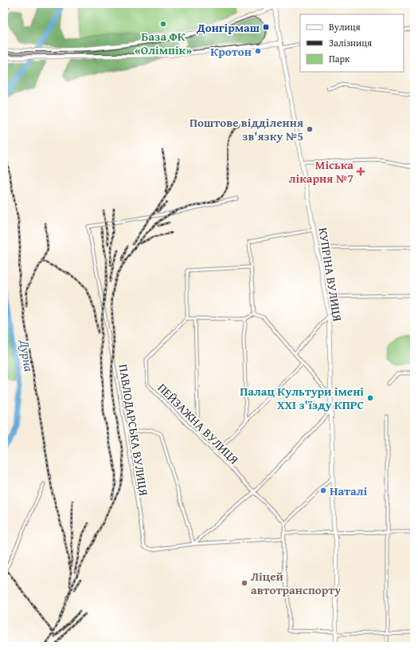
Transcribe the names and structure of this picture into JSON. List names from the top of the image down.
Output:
{
  "streets": {
    "main road": ["КУПРІНА ВУЛИЦЯ"],
    "street": ["ПЕЙЗАЖНА ВУЛИЦЯ", "ПАВЛОДАРСЬКА ВУЛИЦЯ"]
  },
  "water": ["Дурна"],
  "places": {
    "other": [
      "База ФК «Олімпік»",
      "Кротон",
      "Поштове відділення зв'язку №5",
      "Палац Культури імені XXI з'їзду КПРС",
      "Наталі",
      "Ліцей автотранспорту"
    ],
    "transit": ["Донгірмаш"],
    "health": ["Міська лікарня №7"]
  },
  "legend": ["Вулиця", "Залізниця", "Парк"]
}
